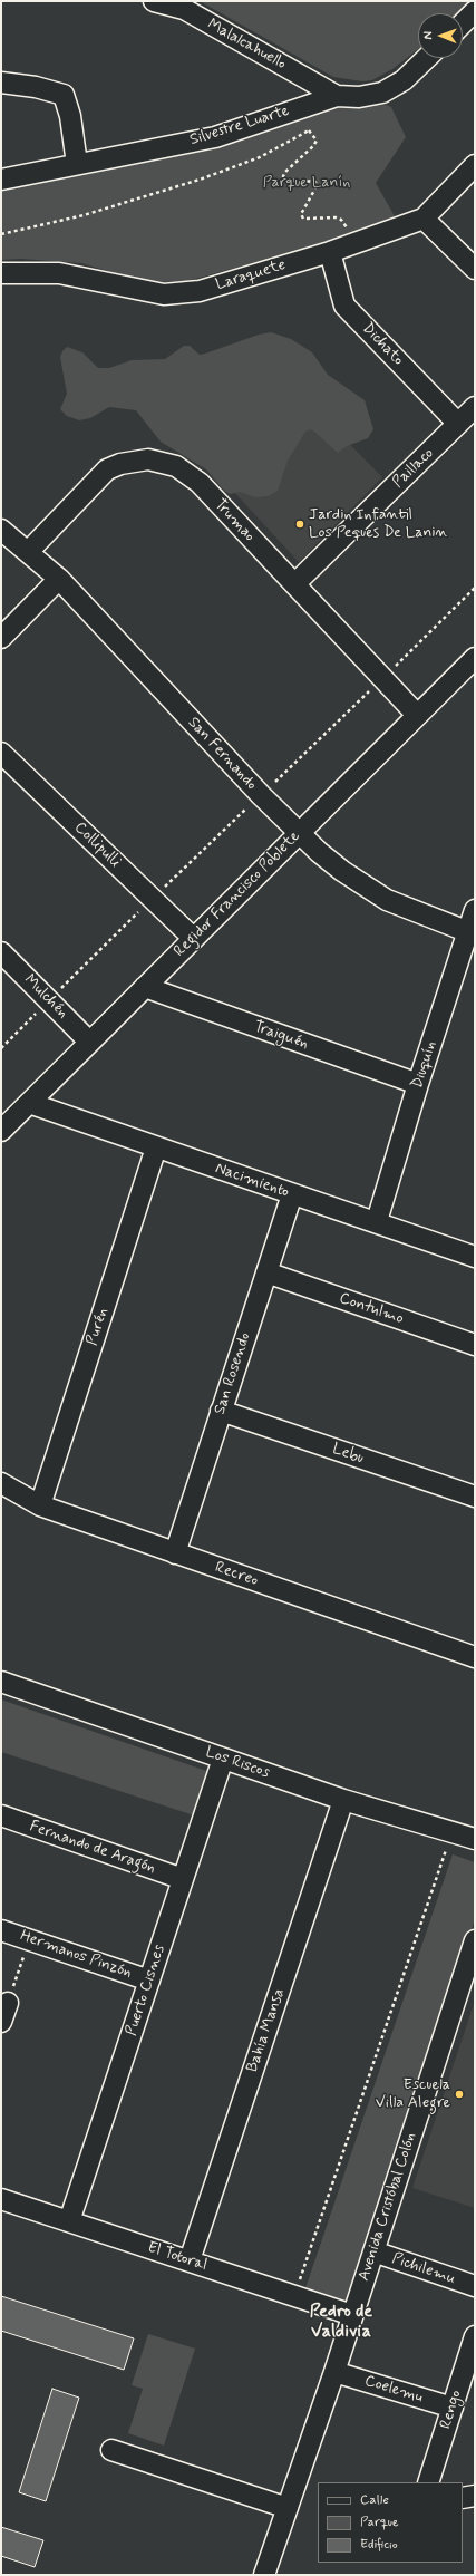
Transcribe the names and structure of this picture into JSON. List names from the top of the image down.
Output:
{
  "streets": {
    "street": [
      "Malalcahuello",
      "Silvestre Luarte",
      "Laraquete",
      "Dichato",
      "Paillaco",
      "Trumao",
      "San Fernando",
      "Collipulli",
      "Regidor Francisco Poblete",
      "Mulchén",
      "Traiguén",
      "Diuquín",
      "Nacimiento",
      "Contulmo",
      "Purén",
      "San Rosendo",
      "Lebu",
      "Recreo",
      "Los Riscos",
      "Fernando de Aragón",
      "Hermanos Pinzón",
      "Puerto Cisnes",
      "Bahía Mansa",
      "Avenida Cristóbal Colón",
      "El Totoral",
      "Pichilemu",
      "Coelemu",
      "Rengo"
    ]
  },
  "crossings": [
    ["Malalcahuello", "Silvestre Luarte"],
    ["Laraquete", "Dichato"],
    ["Dichato", "Paillaco"],
    ["Paillaco", "Trumao"],
    ["Trumao", "San Fernando"],
    ["Trumao", "Regidor Francisco Poblete"],
    ["San Fernando", "Regidor Francisco Poblete"],
    ["San Fernando", "Diuquín"],
    ["Collipulli", "Regidor Francisco Poblete"],
    ["Regidor Francisco Poblete", "Mulchén"],
    ["Regidor Francisco Poblete", "Traiguén"],
    ["Regidor Francisco Poblete", "Nacimiento"],
    ["Traiguén", "Diuquín"],
    ["Diuquín", "Nacimiento"],
    ["Nacimiento", "Purén"],
    ["Nacimiento", "San Rosendo"],
    ["Contulmo", "San Rosendo"],
    ["Purén", "Recreo"],
    ["San Rosendo", "Lebu"],
    ["San Rosendo", "Recreo"],
    ["Los Riscos", "Puerto Cisnes"],
    ["Los Riscos", "Bahía Mansa"],
    ["Fernando de Aragón", "Puerto Cisnes"],
    ["Hermanos Pinzón", "Puerto Cisnes"],
    ["Puerto Cisnes", "El Totoral"],
    ["Bahía Mansa", "El Totoral"],
    ["Avenida Cristóbal Colón", "El Totoral"],
    ["Avenida Cristóbal Colón", "Pichilemu"],
    ["Avenida Cristóbal Colón", "Coelemu"],
    ["Coelemu", "Rengo"]
  ],
  "districts": ["Pedro de Valdivia"],
  "parks": ["Parque Lanín"],
  "places": ["Jardin Infantil Los Peques De Lanin", "Escuela Villa Alegre"],
  "legend": ["Calle", "Parque", "Edificio"],
  "north": "left"
}
